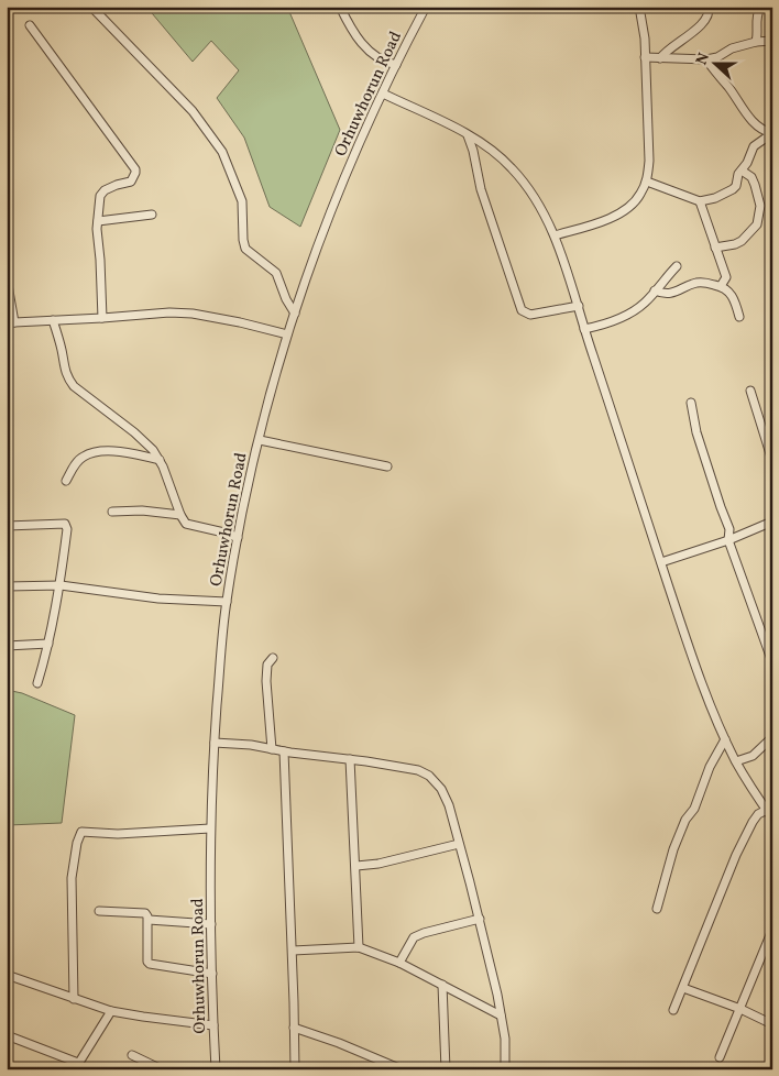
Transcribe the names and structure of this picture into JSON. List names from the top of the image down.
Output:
{
  "streets": {
    "street": ["Orhuwhorun Road"]
  },
  "north": "left"
}
